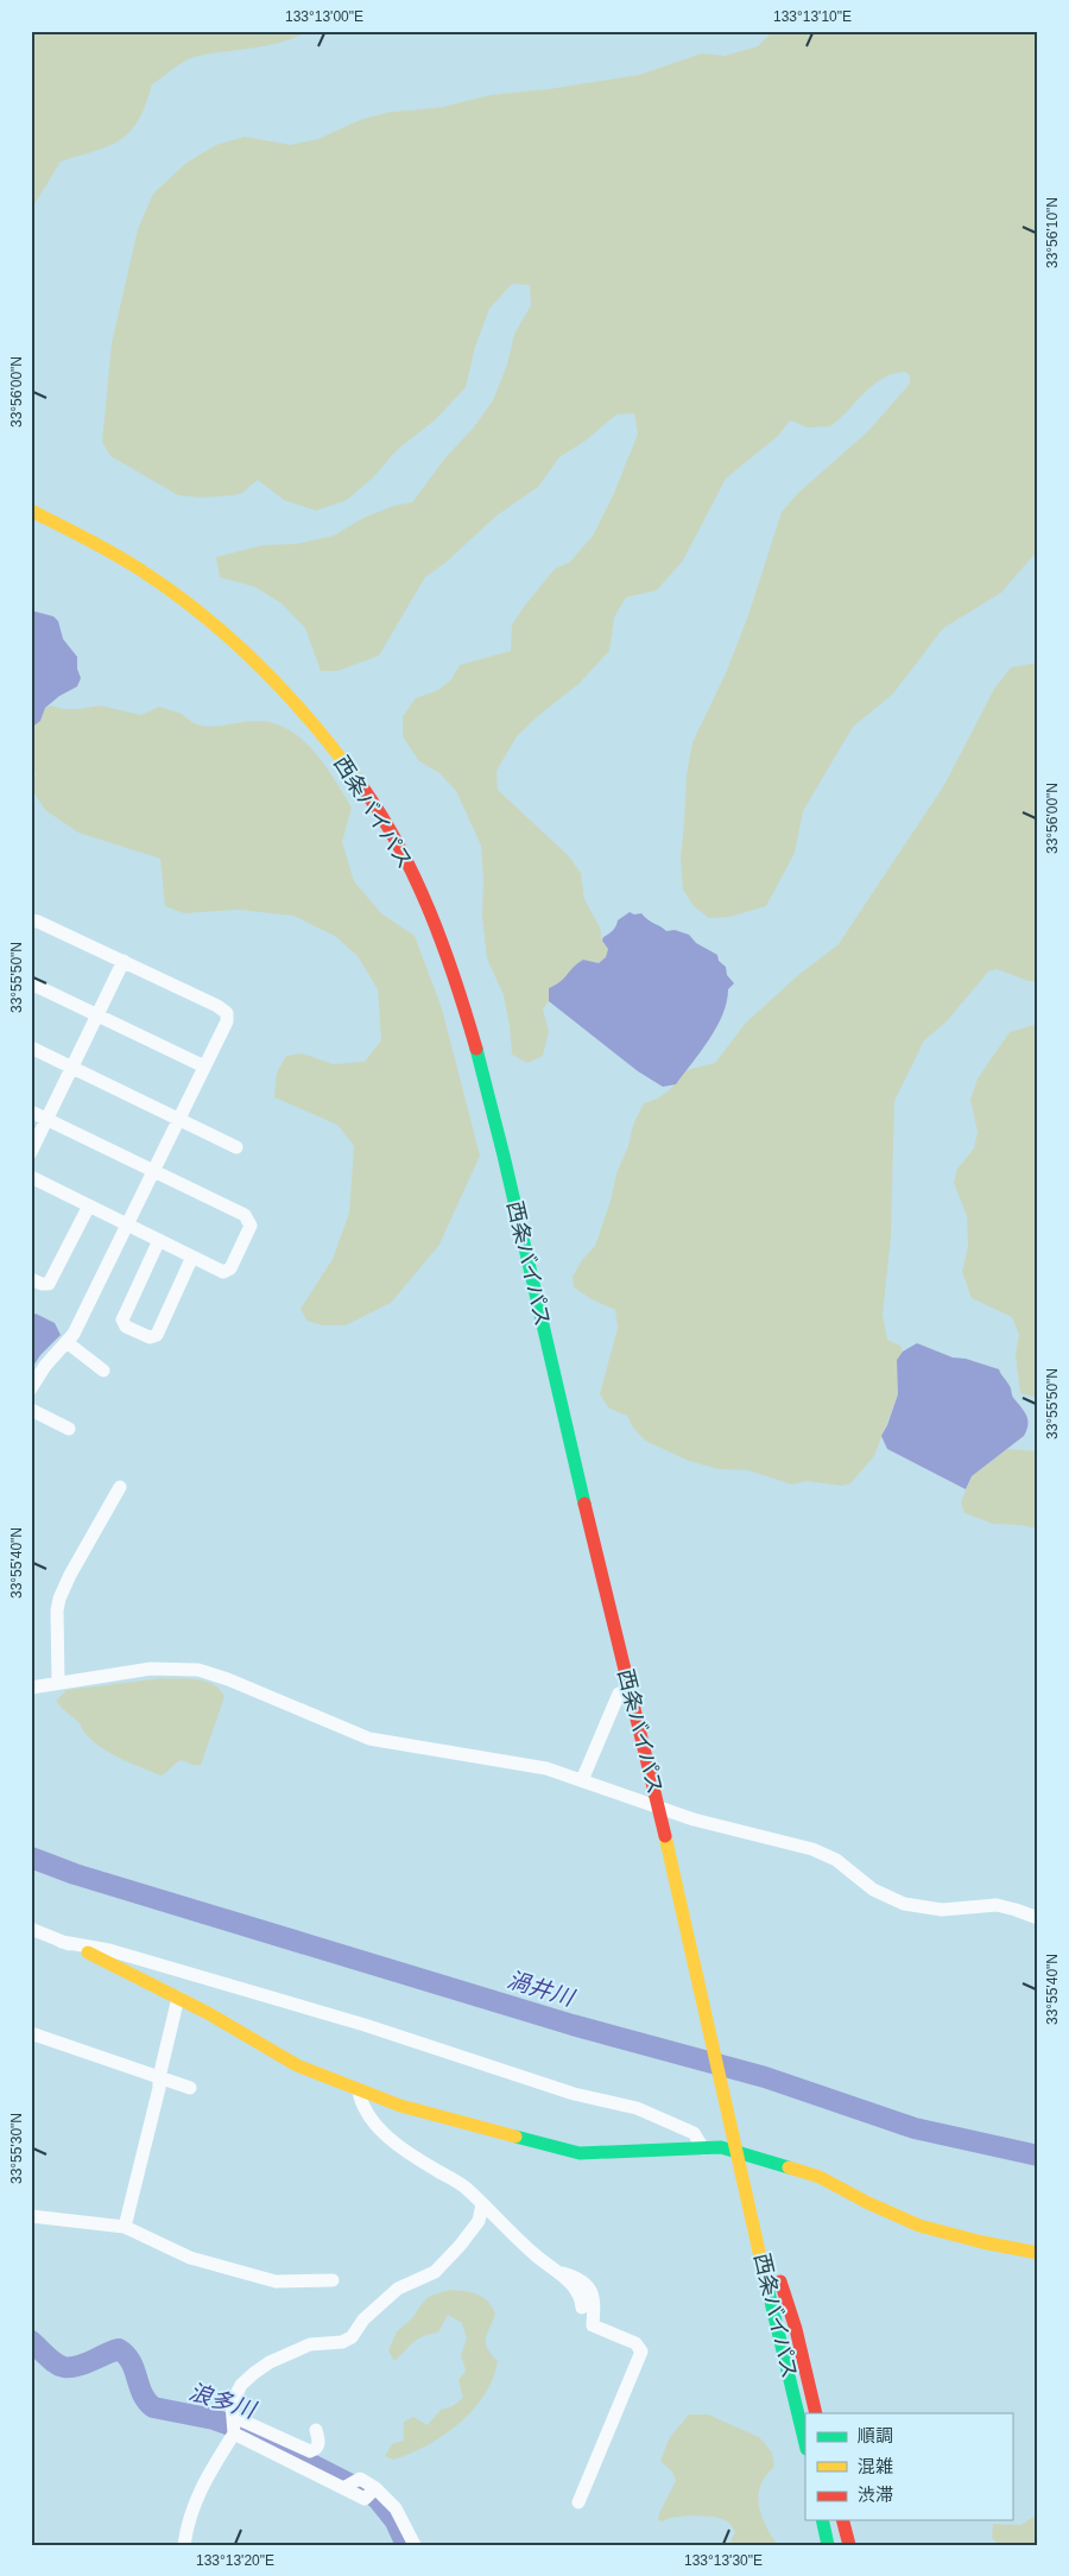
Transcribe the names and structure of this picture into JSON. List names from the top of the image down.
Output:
{
  "streets": {
    "main road": ["西条バイパス"]
  },
  "water": ["渦井川", "浪多川"],
  "legend": ["順調", "混雑", "渋滞"],
  "coordinates": [
    "133°13'00\"E",
    "133°13'10\"E",
    "33°56'10\"N",
    "33°56'00\"N",
    "33°55'50\"N",
    "33°55'40\"N",
    "33°55'30\"N",
    "133°13'20\"E",
    "133°13'30\"E"
  ]
}
